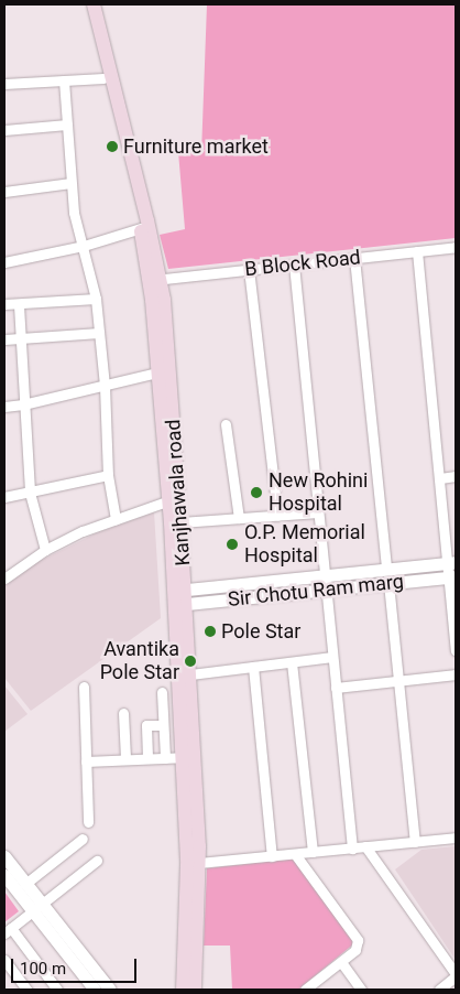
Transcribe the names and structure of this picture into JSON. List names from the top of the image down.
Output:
{
  "streets": {
    "main road": ["Kanjhawala road"],
    "street": ["B Block Road", "Sir Chotu Ram marg"]
  },
  "crossings": [
    ["B Block Road", "Kanjhawala road"],
    ["Kanjhawala road", "Sir Chotu Ram marg"]
  ],
  "places": [
    "Furniture market",
    "New Rohini Hospital",
    "O.P. Memorial Hospital",
    "Pole Star",
    "Avantika Pole Star"
  ],
  "scale_bar": "100 m"
}
